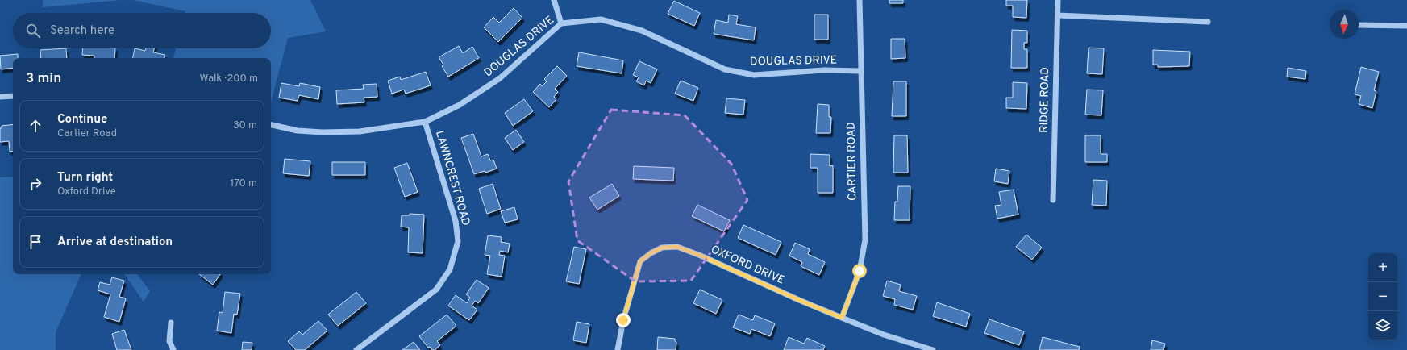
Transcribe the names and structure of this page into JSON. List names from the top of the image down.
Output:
{
  "streets": {
    "street": [
      "DOUGLAS DRIVE",
      "RIDGE ROAD",
      "CARTIER ROAD",
      "LAWNCREST ROAD",
      "OXFORD DRIVE"
    ]
  },
  "crossings": [
    ["DOUGLAS DRIVE", "CARTIER ROAD"],
    ["DOUGLAS DRIVE", "LAWNCREST ROAD"],
    ["CARTIER ROAD", "OXFORD DRIVE"]
  ],
  "north": "bottom",
  "page": {
    "search": "Search here",
    "heading": ["3 min", "Walk · 200 m"],
    "list": [
      ["Continue", "Cartier Road", "30 m"],
      ["Turn right", "Oxford Drive", "170 m"],
      "Arrive at destination"
    ],
    "map_buttons": ["+", "−"]
  }
}
